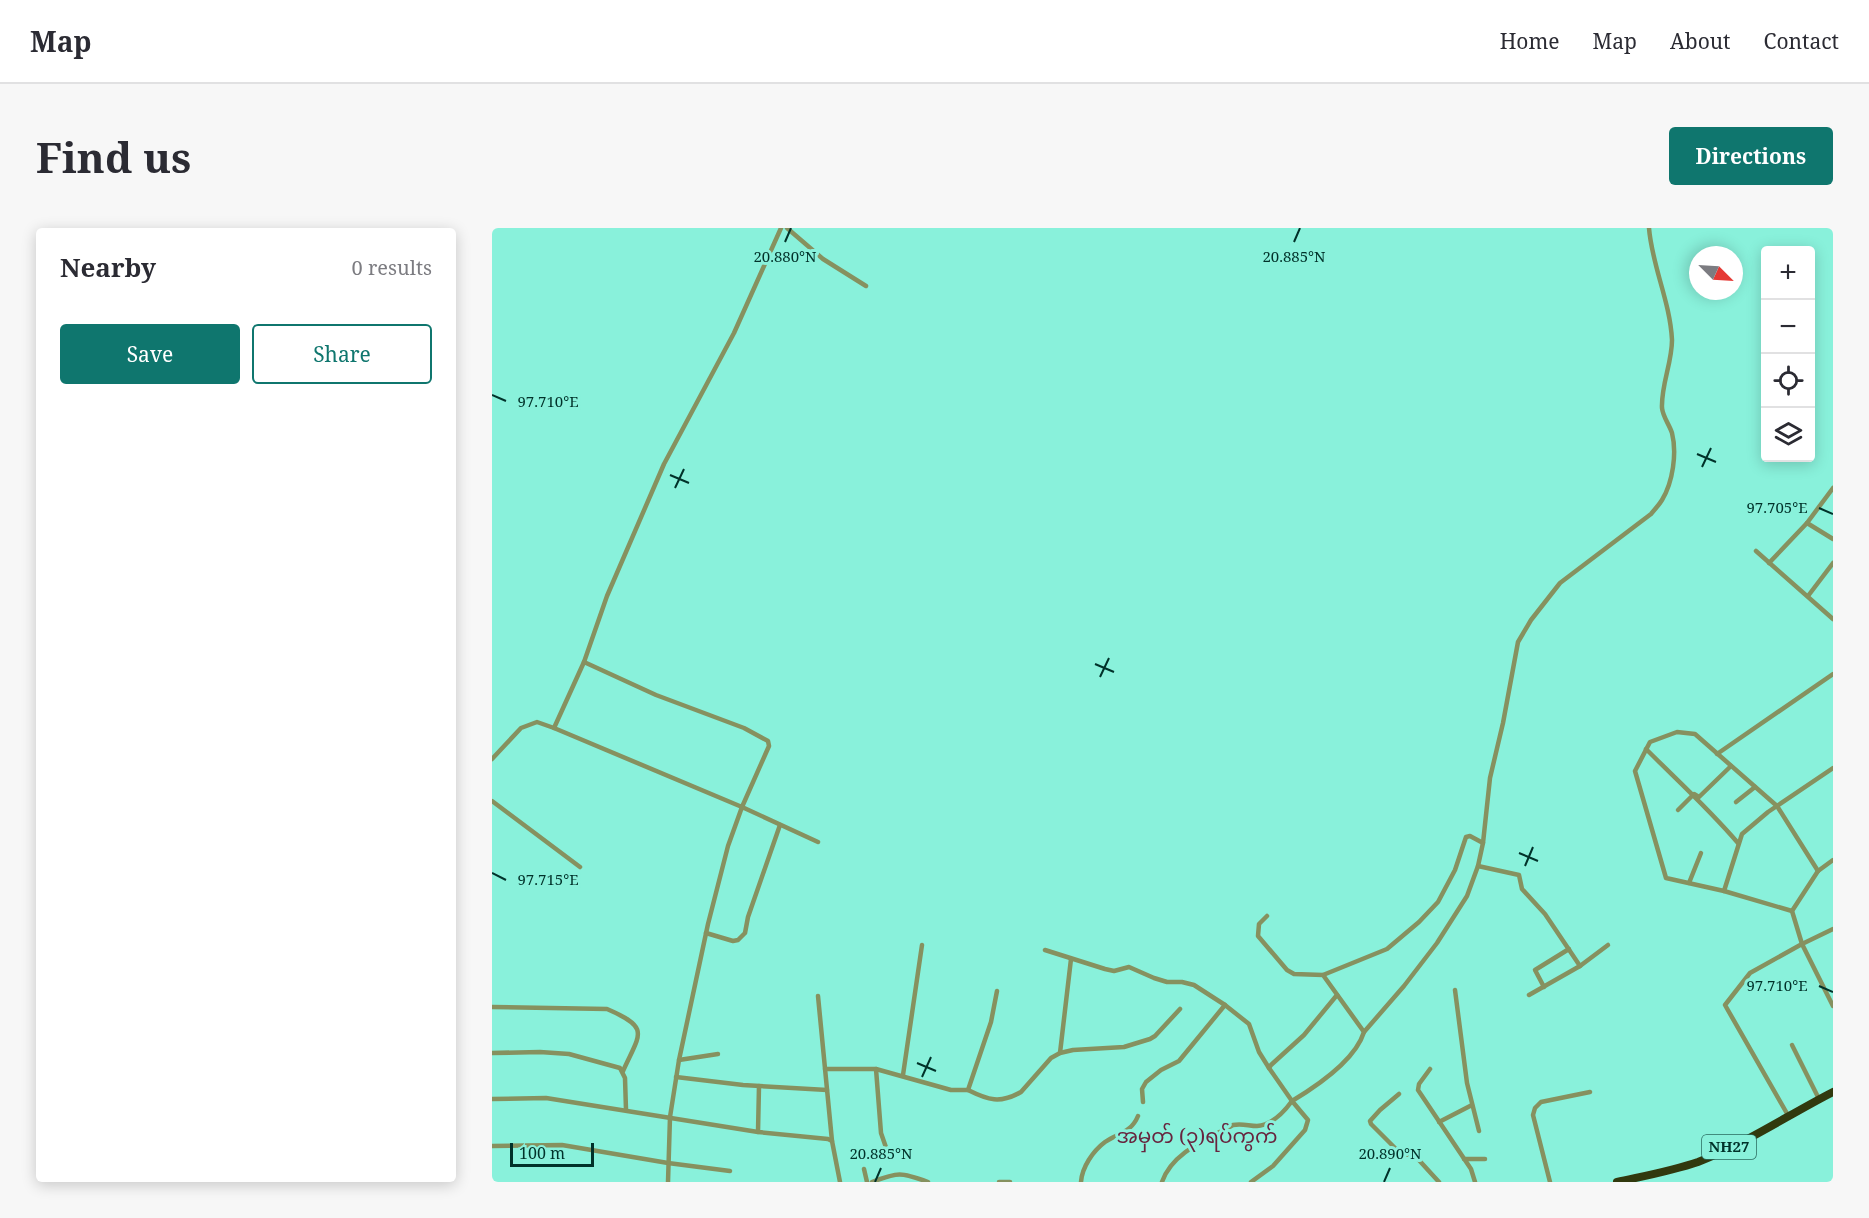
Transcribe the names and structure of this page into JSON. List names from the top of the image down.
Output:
{
  "streets": {
    "highway": ["NH27"]
  },
  "districts": ["အမှတ် (၃)ရပ်ကွက်"],
  "scale_bar": "100 m",
  "north": "bottom right",
  "page": {
    "header": "Map",
    "nav": [
      "Home",
      "Map",
      "About",
      "Contact"
    ],
    "buttons": [
      "Directions",
      ["Save", "Share"]
    ],
    "title": "Find us",
    "heading": ["Nearby", "0 results"],
    "map_buttons": ["+", "−"],
    "scale": "100 m"
  },
  "coordinates": [
    "20.880°N",
    "20.885°N",
    "97.710°E",
    "97.705°E",
    "97.715°E",
    "20.890°N"
  ]
}
